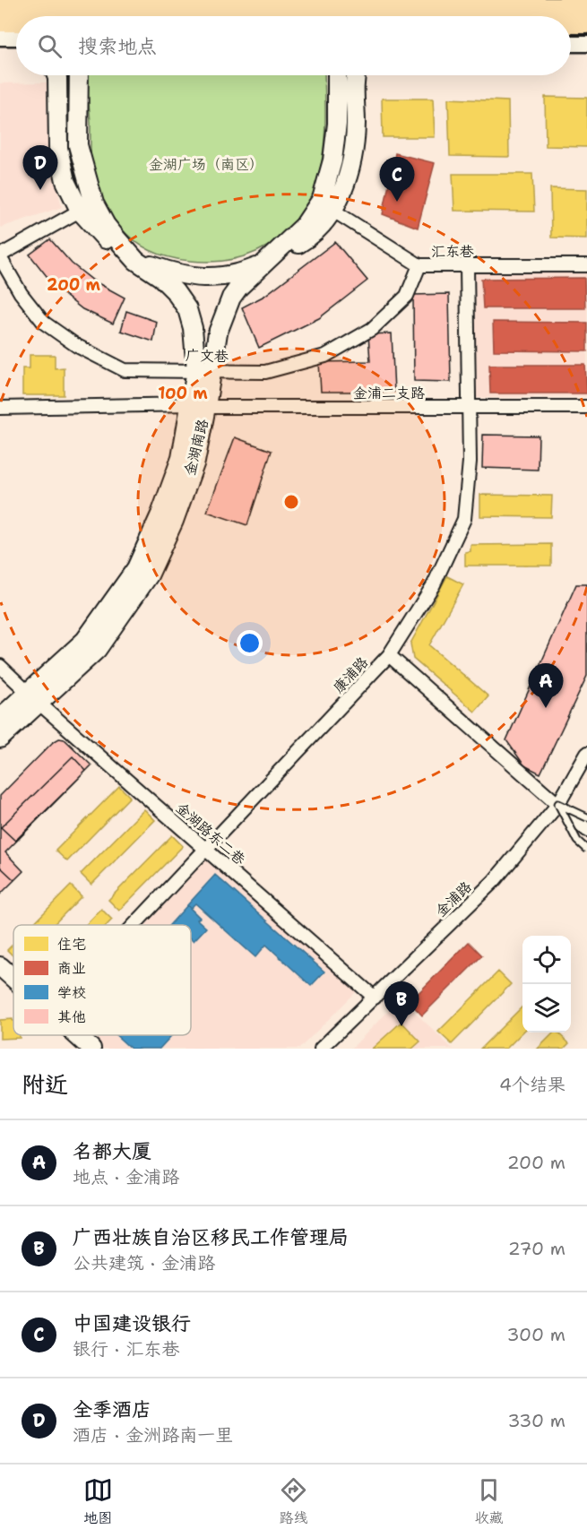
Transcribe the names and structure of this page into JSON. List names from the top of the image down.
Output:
{
  "streets": {
    "main road": ["金湖南路"],
    "street": [
      "汇东巷",
      "广文巷",
      "金浦二支路",
      "康浦路",
      "金湖路东二巷",
      "金浦路"
    ]
  },
  "crossings": [
    ["汇东巷", "广文巷"],
    ["汇东巷", "康浦路"],
    ["广文巷", "金湖南路"],
    ["金浦二支路", "金湖南路"],
    ["金浦二支路", "康浦路"],
    ["金湖南路", "金湖路东二巷"],
    ["康浦路", "金湖路东二巷"],
    ["金湖路东二巷", "金浦路"]
  ],
  "parks": ["金湖广场（南区）"],
  "legend": [
    "住宅",
    "商业",
    "学校",
    "其他"
  ],
  "page": {
    "search": "搜索地点",
    "pins": [
      "D",
      "C",
      "A",
      "B"
    ],
    "heading": ["附近", "4个结果"],
    "list": [
      {
        "mark": "A",
        "name": "名都大厦",
        "note": "地点 · 金浦路",
        "value": "200 m"
      },
      {
        "mark": "B",
        "name": "广西壮族自治区移民工作管理局",
        "note": "公共建筑 · 金浦路",
        "value": "270 m"
      },
      {
        "mark": "C",
        "name": "中国建设银行",
        "note": "银行 · 汇东巷",
        "value": "300 m"
      },
      {
        "mark": "D",
        "name": "全季酒店",
        "note": "酒店 · 金洲路南一里",
        "value": "330 m"
      }
    ],
    "nav": ["地图", "路线", "收藏"]
  },
  "rings": ["200 m", "100 m"]
}
